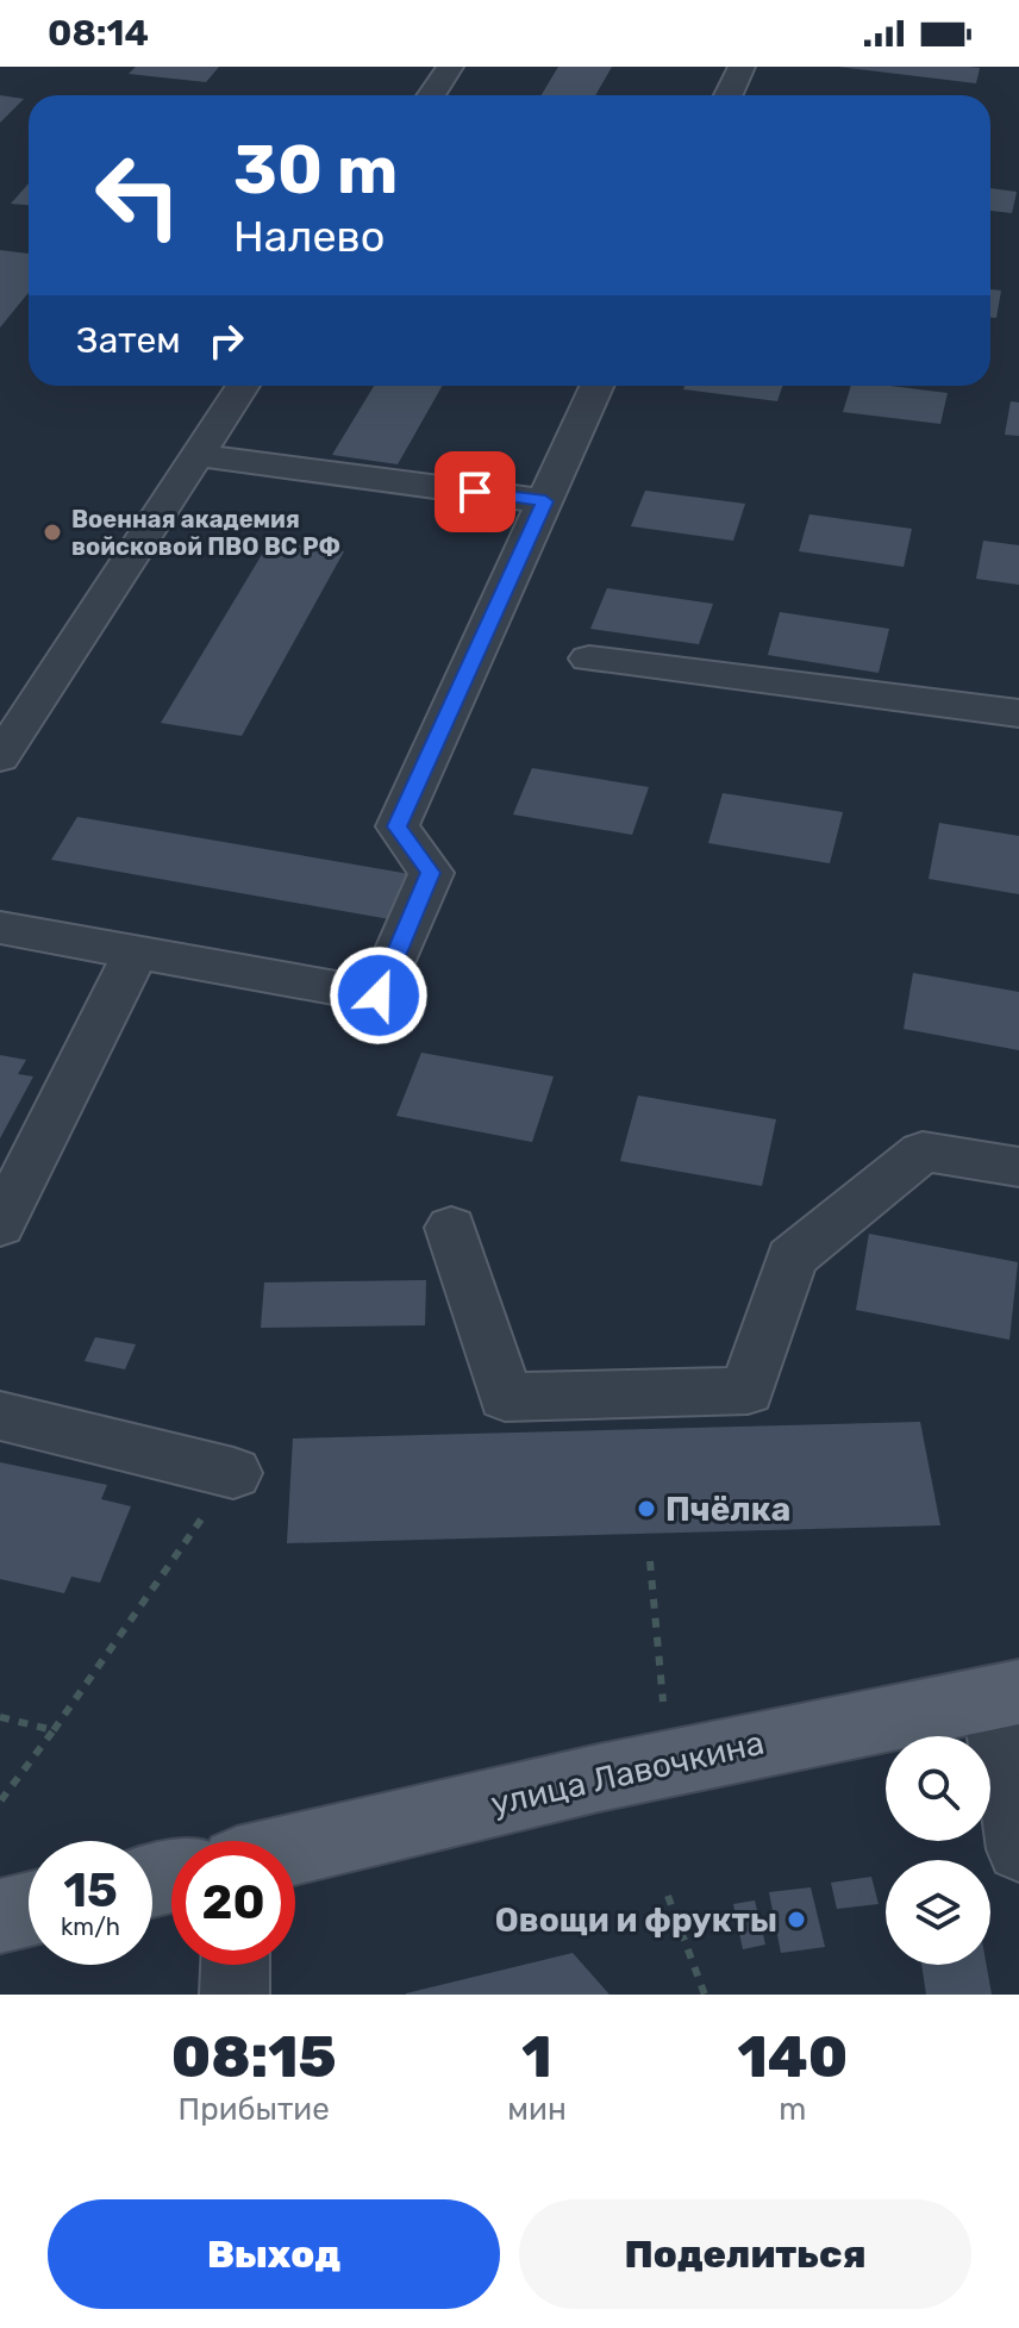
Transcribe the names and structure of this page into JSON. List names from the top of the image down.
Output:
{
  "streets": {
    "main road": ["улица Лавочкина"]
  },
  "places": ["Военная академия войсковой ПВО ВС РФ", "Пчёлка", "Овощи и фрукты"],
  "page": {
    "status": "08:14",
    "turn": ["30 m", "Налево"],
    "then": "Затем",
    "speed": "15 km/h",
    "limit": "20",
    "eta": [
      "08:15",
      "Прибытие",
      "1",
      "мин",
      "140",
      "m"
    ],
    "buttons": ["Выход", "Поделиться"]
  }
}
